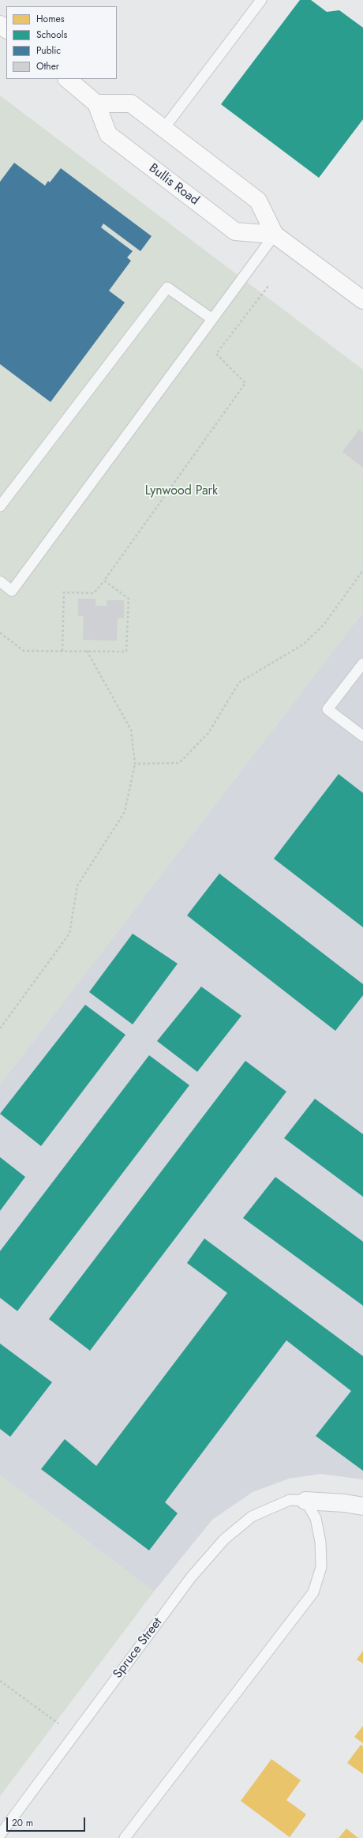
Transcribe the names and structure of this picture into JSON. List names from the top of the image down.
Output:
{
  "streets": {
    "street": ["Bullis Road", "Spruce Street"]
  },
  "parks": ["Lynwood Park"],
  "legend": [
    "Homes",
    "Schools",
    "Public",
    "Other"
  ],
  "scale_bar": "20 m"
}
